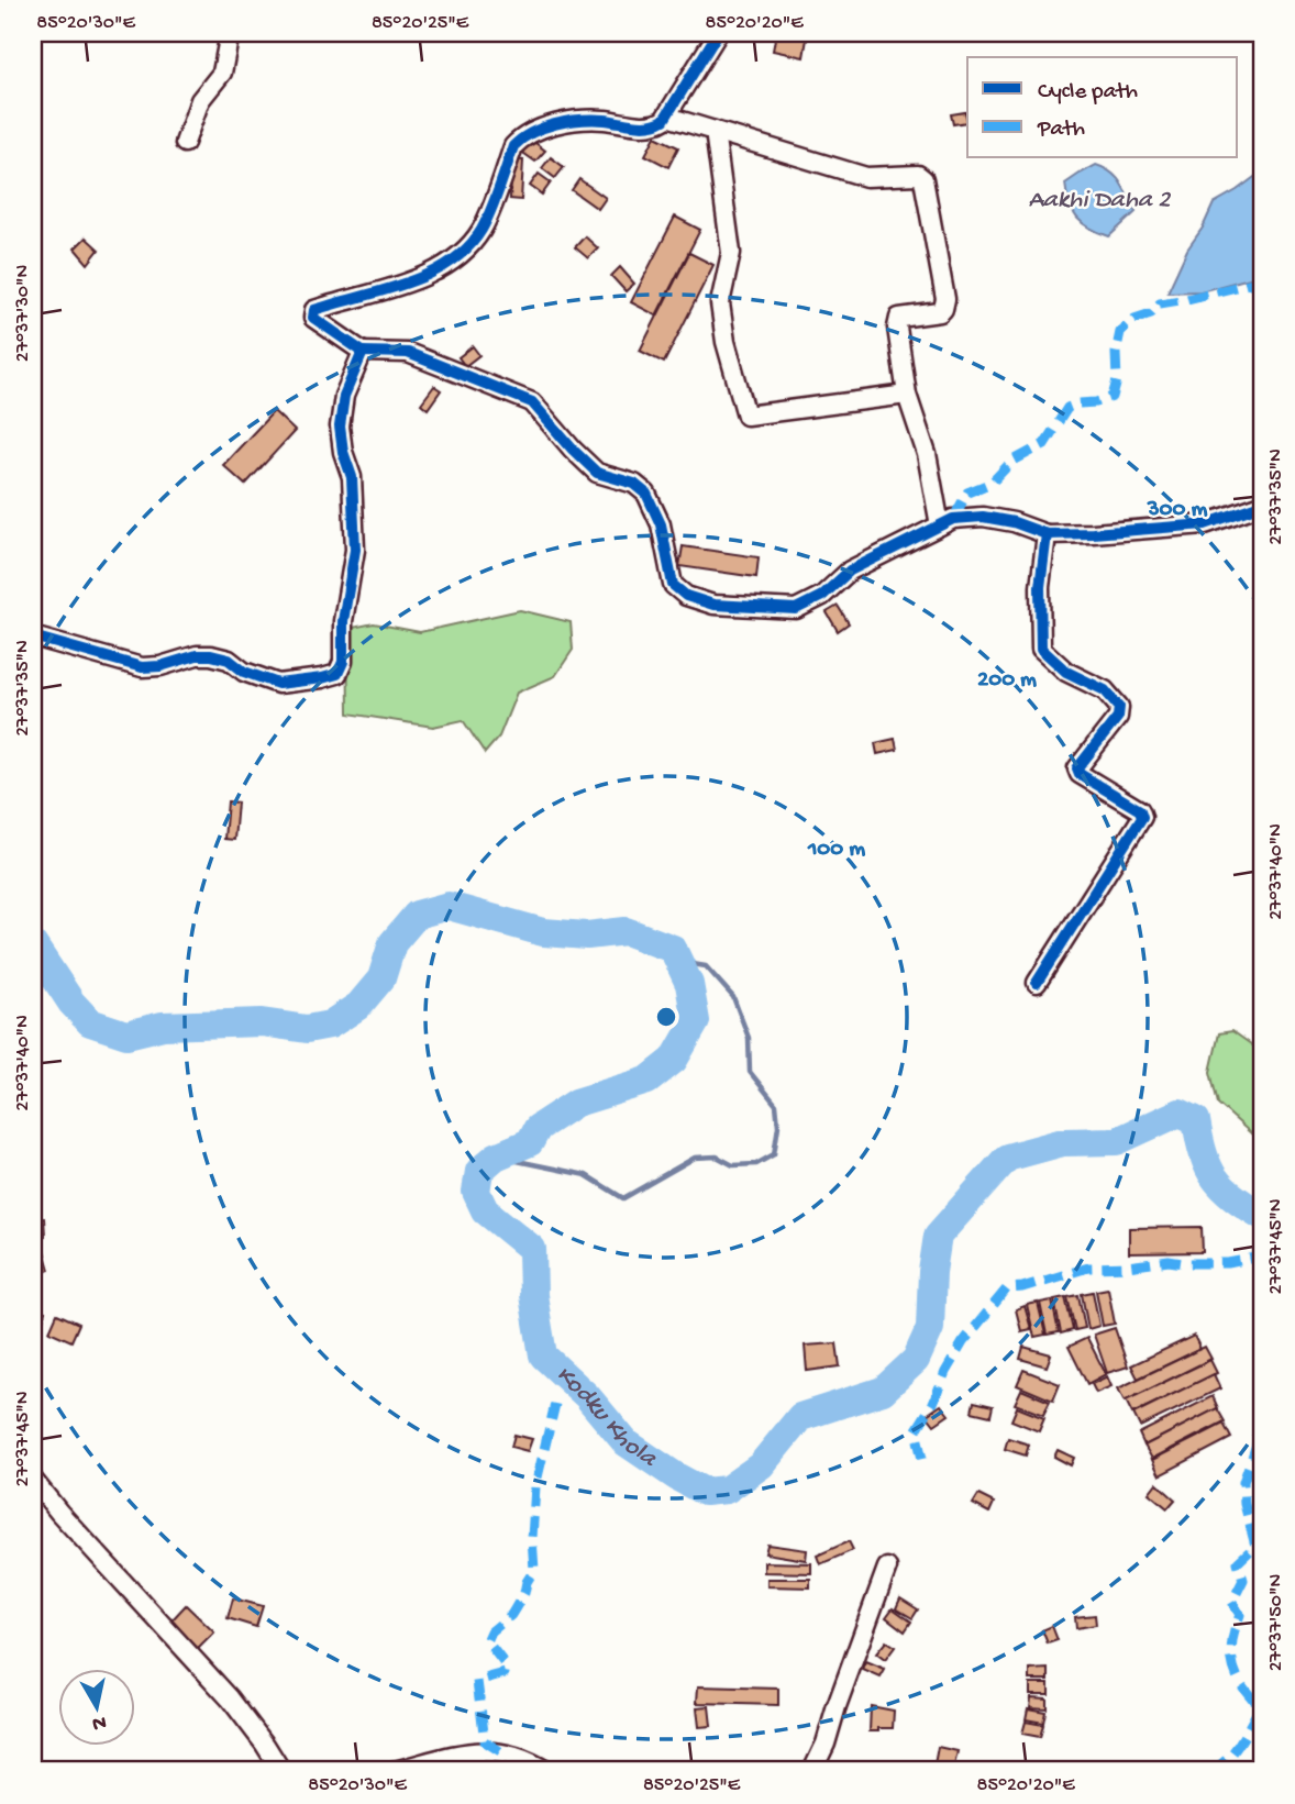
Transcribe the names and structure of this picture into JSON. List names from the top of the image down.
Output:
{
  "water": ["Aakhi Daha 2", "Kodku Khola"],
  "legend": ["Cycle path", "Path"],
  "north": "bottom",
  "coordinates": [
    "85°20'30\"E",
    "85°20'25\"E",
    "85°20'20\"E",
    "27°37'30\"N",
    "27°37'35\"N",
    "27°37'40\"N",
    "27°37'45\"N",
    "27°37'50\"N"
  ],
  "rings": ["300 m", "200 m", "100 m"]
}
